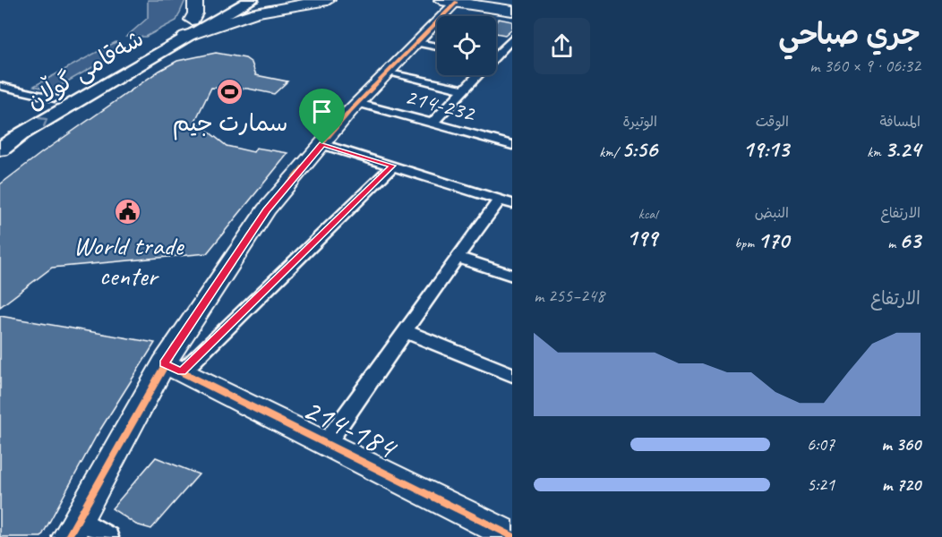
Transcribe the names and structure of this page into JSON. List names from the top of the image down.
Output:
{
  "streets": {
    "main road": ["شەقامی گوڵان"],
    "street": ["214-232", "214-184"]
  },
  "places": {
    "sports": ["سمارت جیم"],
    "public building": ["World trade center"]
  },
  "page": {
    "heading": ["جري صباحي", "06:32 · 9 × 360 m"],
    "stats": [
      ["المسافة", "3.24 km"],
      ["الوقت", "19:13"],
      ["الوتيرة", "5:56 /km"],
      ["الارتفاع", "63 m"],
      ["النبض", "170 bpm"],
      ["kcal", "199"]
    ],
    "chart": ["الارتفاع", "248–255 m"],
    "list": [
      {
        "name": "360 m",
        "note": "6:07"
      },
      {
        "name": "720 m",
        "note": "5:21"
      }
    ]
  }
}
